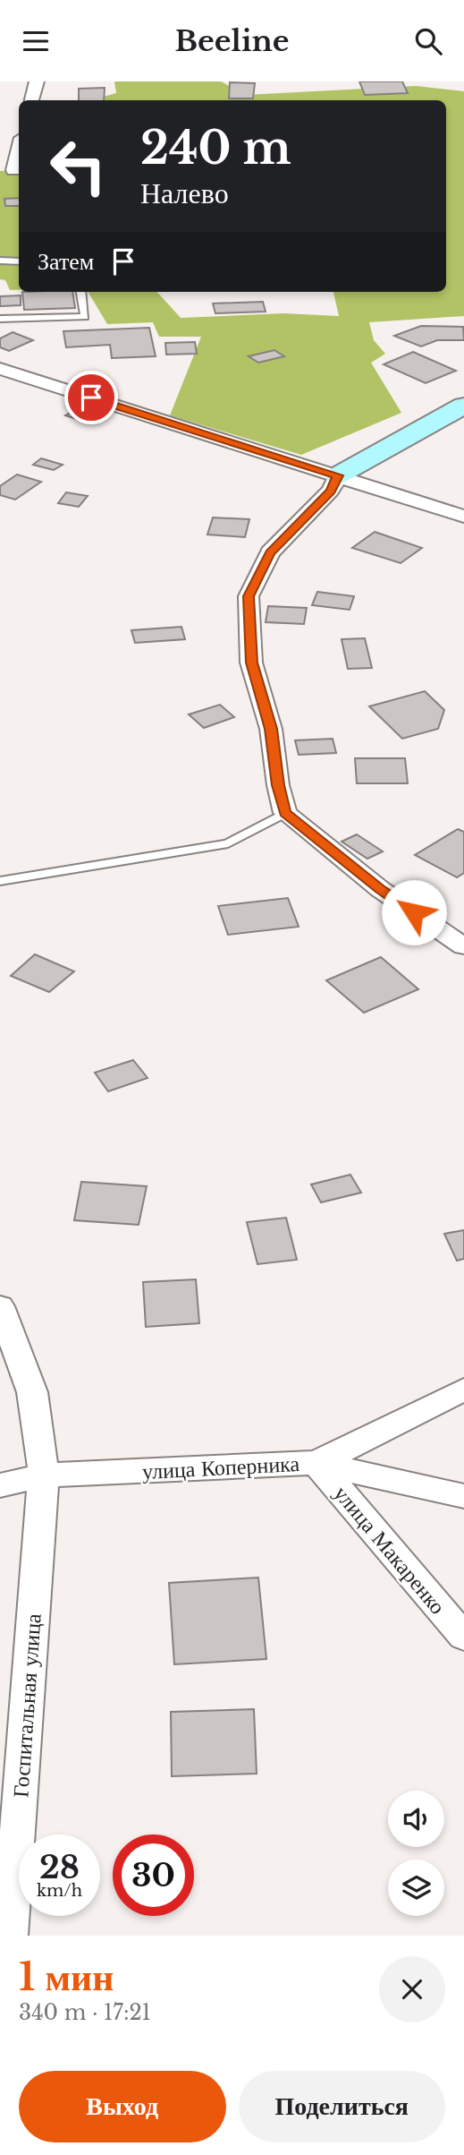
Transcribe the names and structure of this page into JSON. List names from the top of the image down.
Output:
{
  "streets": {
    "street": ["улица Коперника", "улица Макаренко", "Госпитальная улица"]
  },
  "crossings": [
    ["улица Коперника", "улица Макаренко"],
    ["улица Коперника", "Госпитальная улица"]
  ],
  "page": {
    "header": "Beeline",
    "turn": ["240 m", "Налево"],
    "then": "Затем",
    "speed": "28 km/h",
    "limit": "30",
    "heading": ["1 мин", "340 m · 17:21"],
    "buttons": ["Выход", "Поделиться"]
  }
}
